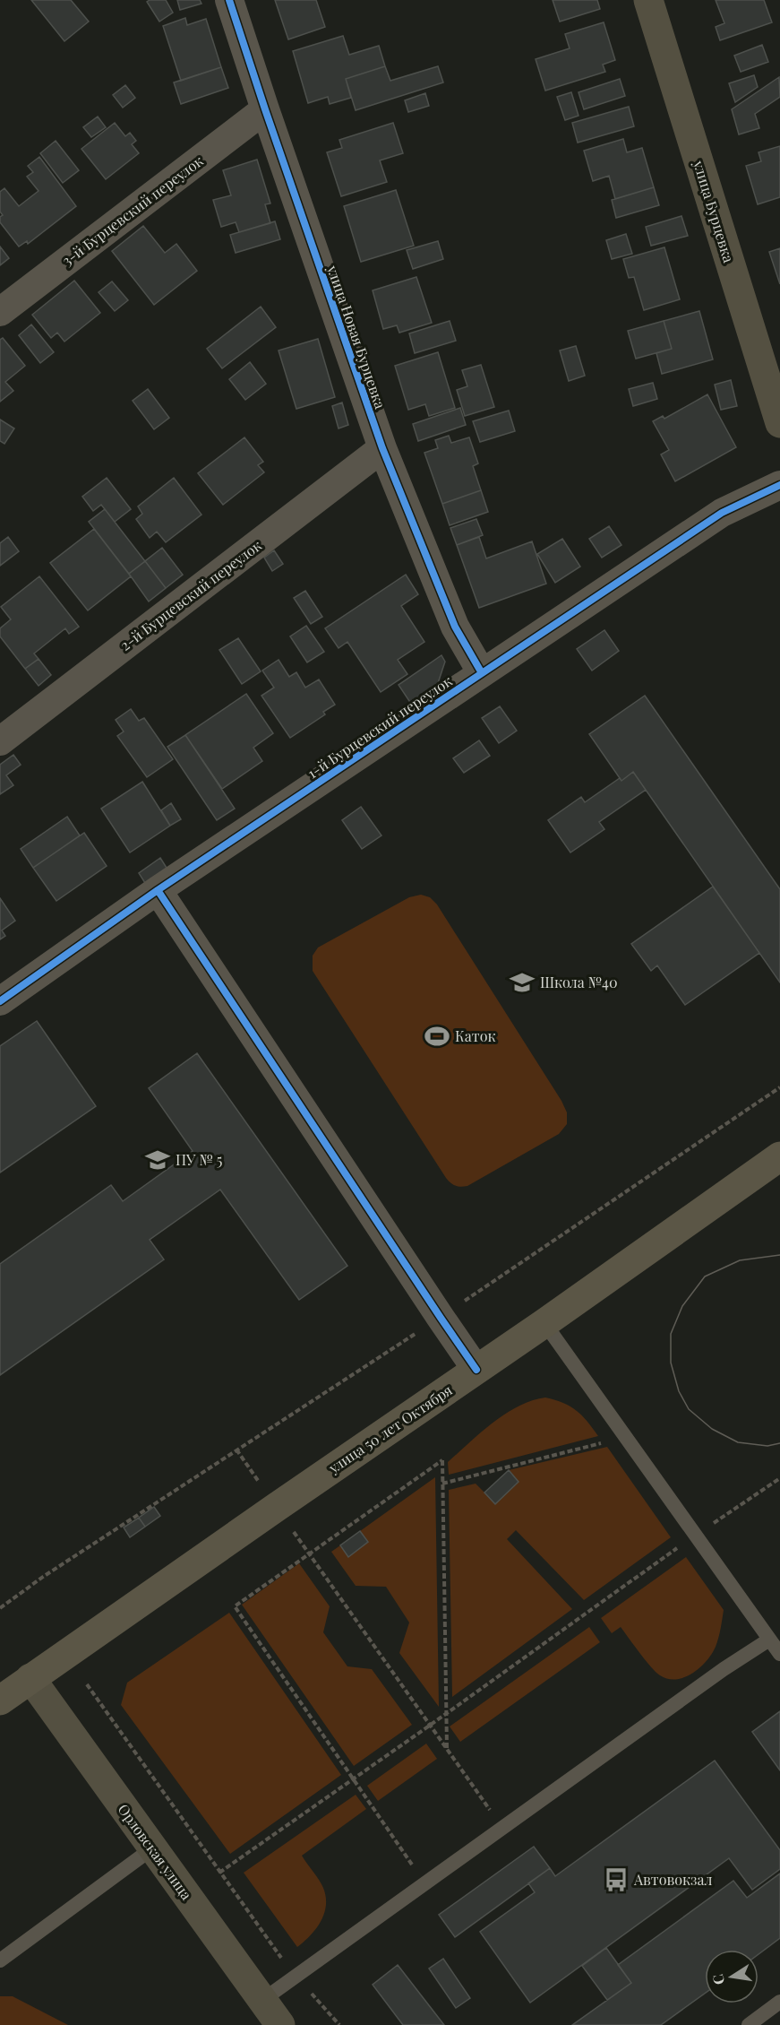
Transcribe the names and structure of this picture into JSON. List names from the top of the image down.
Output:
{
  "streets": {
    "main road": ["улица 50 лет Октября"],
    "street": [
      "3-й Бурцевский переулок",
      "улица Бурцевка",
      "улица Новая Бурцевка",
      "2-й Бурцевский переулок",
      "1-й Бурцевский переулок",
      "Орловская улица"
    ]
  },
  "crossings": [
    ["3-й Бурцевский переулок", "улица Новая Бурцевка"],
    ["улица Новая Бурцевка", "2-й Бурцевский переулок"],
    ["улица Новая Бурцевка", "1-й Бурцевский переулок"],
    ["улица 50 лет Октября", "Орловская улица"]
  ],
  "places": {
    "school or university": ["Школа №40", "ПУ № 5"],
    "sports": ["Каток"],
    "bus stop": ["Автовокзал"]
  },
  "north": "left"
}
